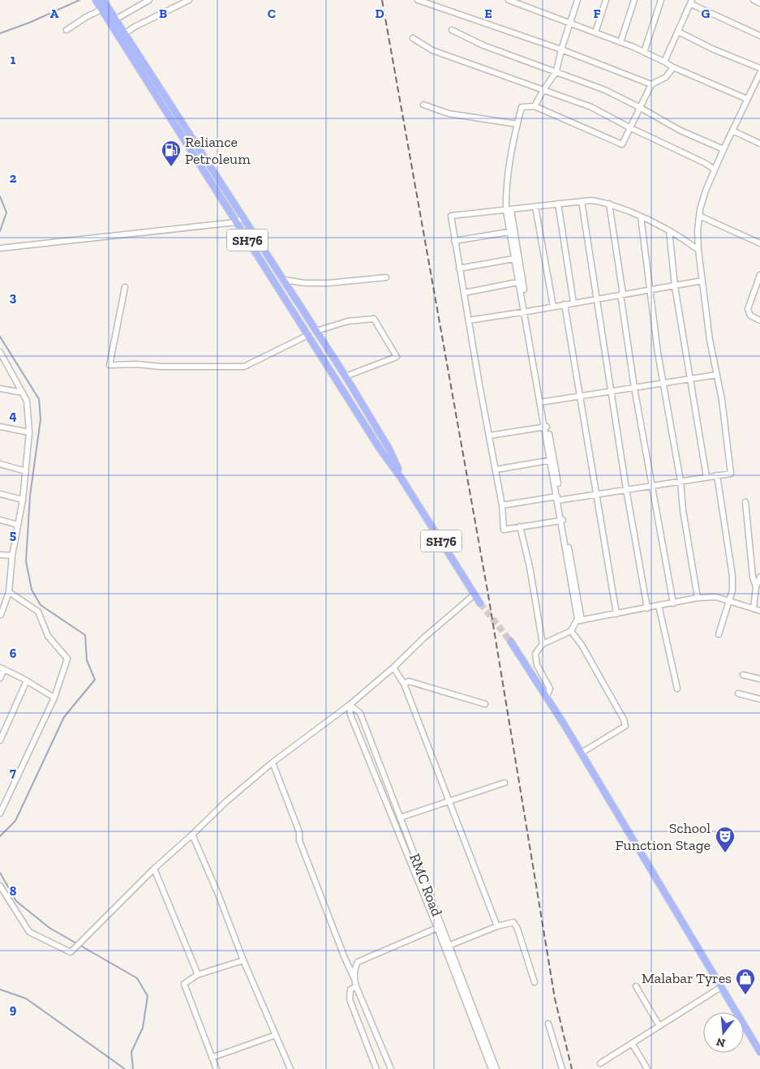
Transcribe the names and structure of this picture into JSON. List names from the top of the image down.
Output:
{
  "streets": {
    "main road": ["SH76"],
    "street": ["RMC Road"]
  },
  "places": {
    "fuel station": ["Reliance Petroleum"],
    "theatre": ["School Function Stage"],
    "shop": ["Malabar Tyres"]
  },
  "north": "bottom",
  "grid": {
    "columns": [
      "A",
      "B",
      "C",
      "D",
      "E",
      "F",
      "G"
    ],
    "rows": [
      "1",
      "2",
      "3",
      "4",
      "5",
      "6",
      "7",
      "8",
      "9"
    ]
  }
}
